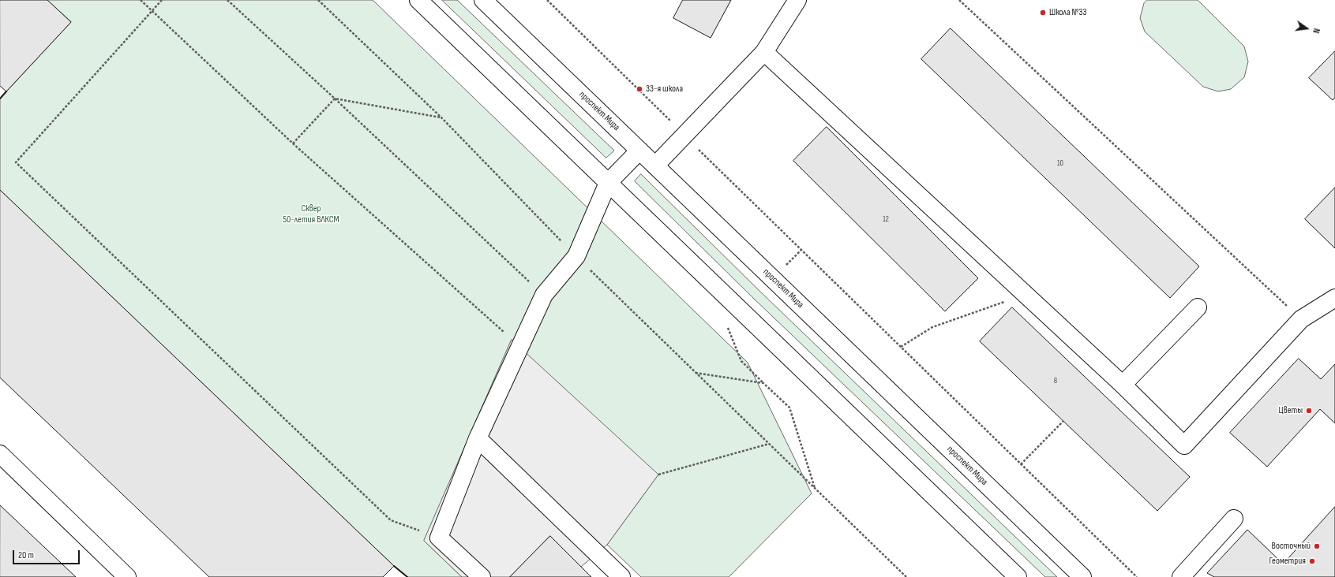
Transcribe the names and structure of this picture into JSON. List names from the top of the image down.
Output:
{
  "streets": {
    "main road": ["проспект Мира"]
  },
  "parks": ["Сквер 50-летия ВЛКСМ"],
  "places": [
    "Школа №33",
    "33-я школа",
    "Цветы",
    "Восточный",
    "Геометрия"
  ],
  "house_numbers": ["10", "12", "8"],
  "scale_bar": "20 m",
  "north": "right"
}
